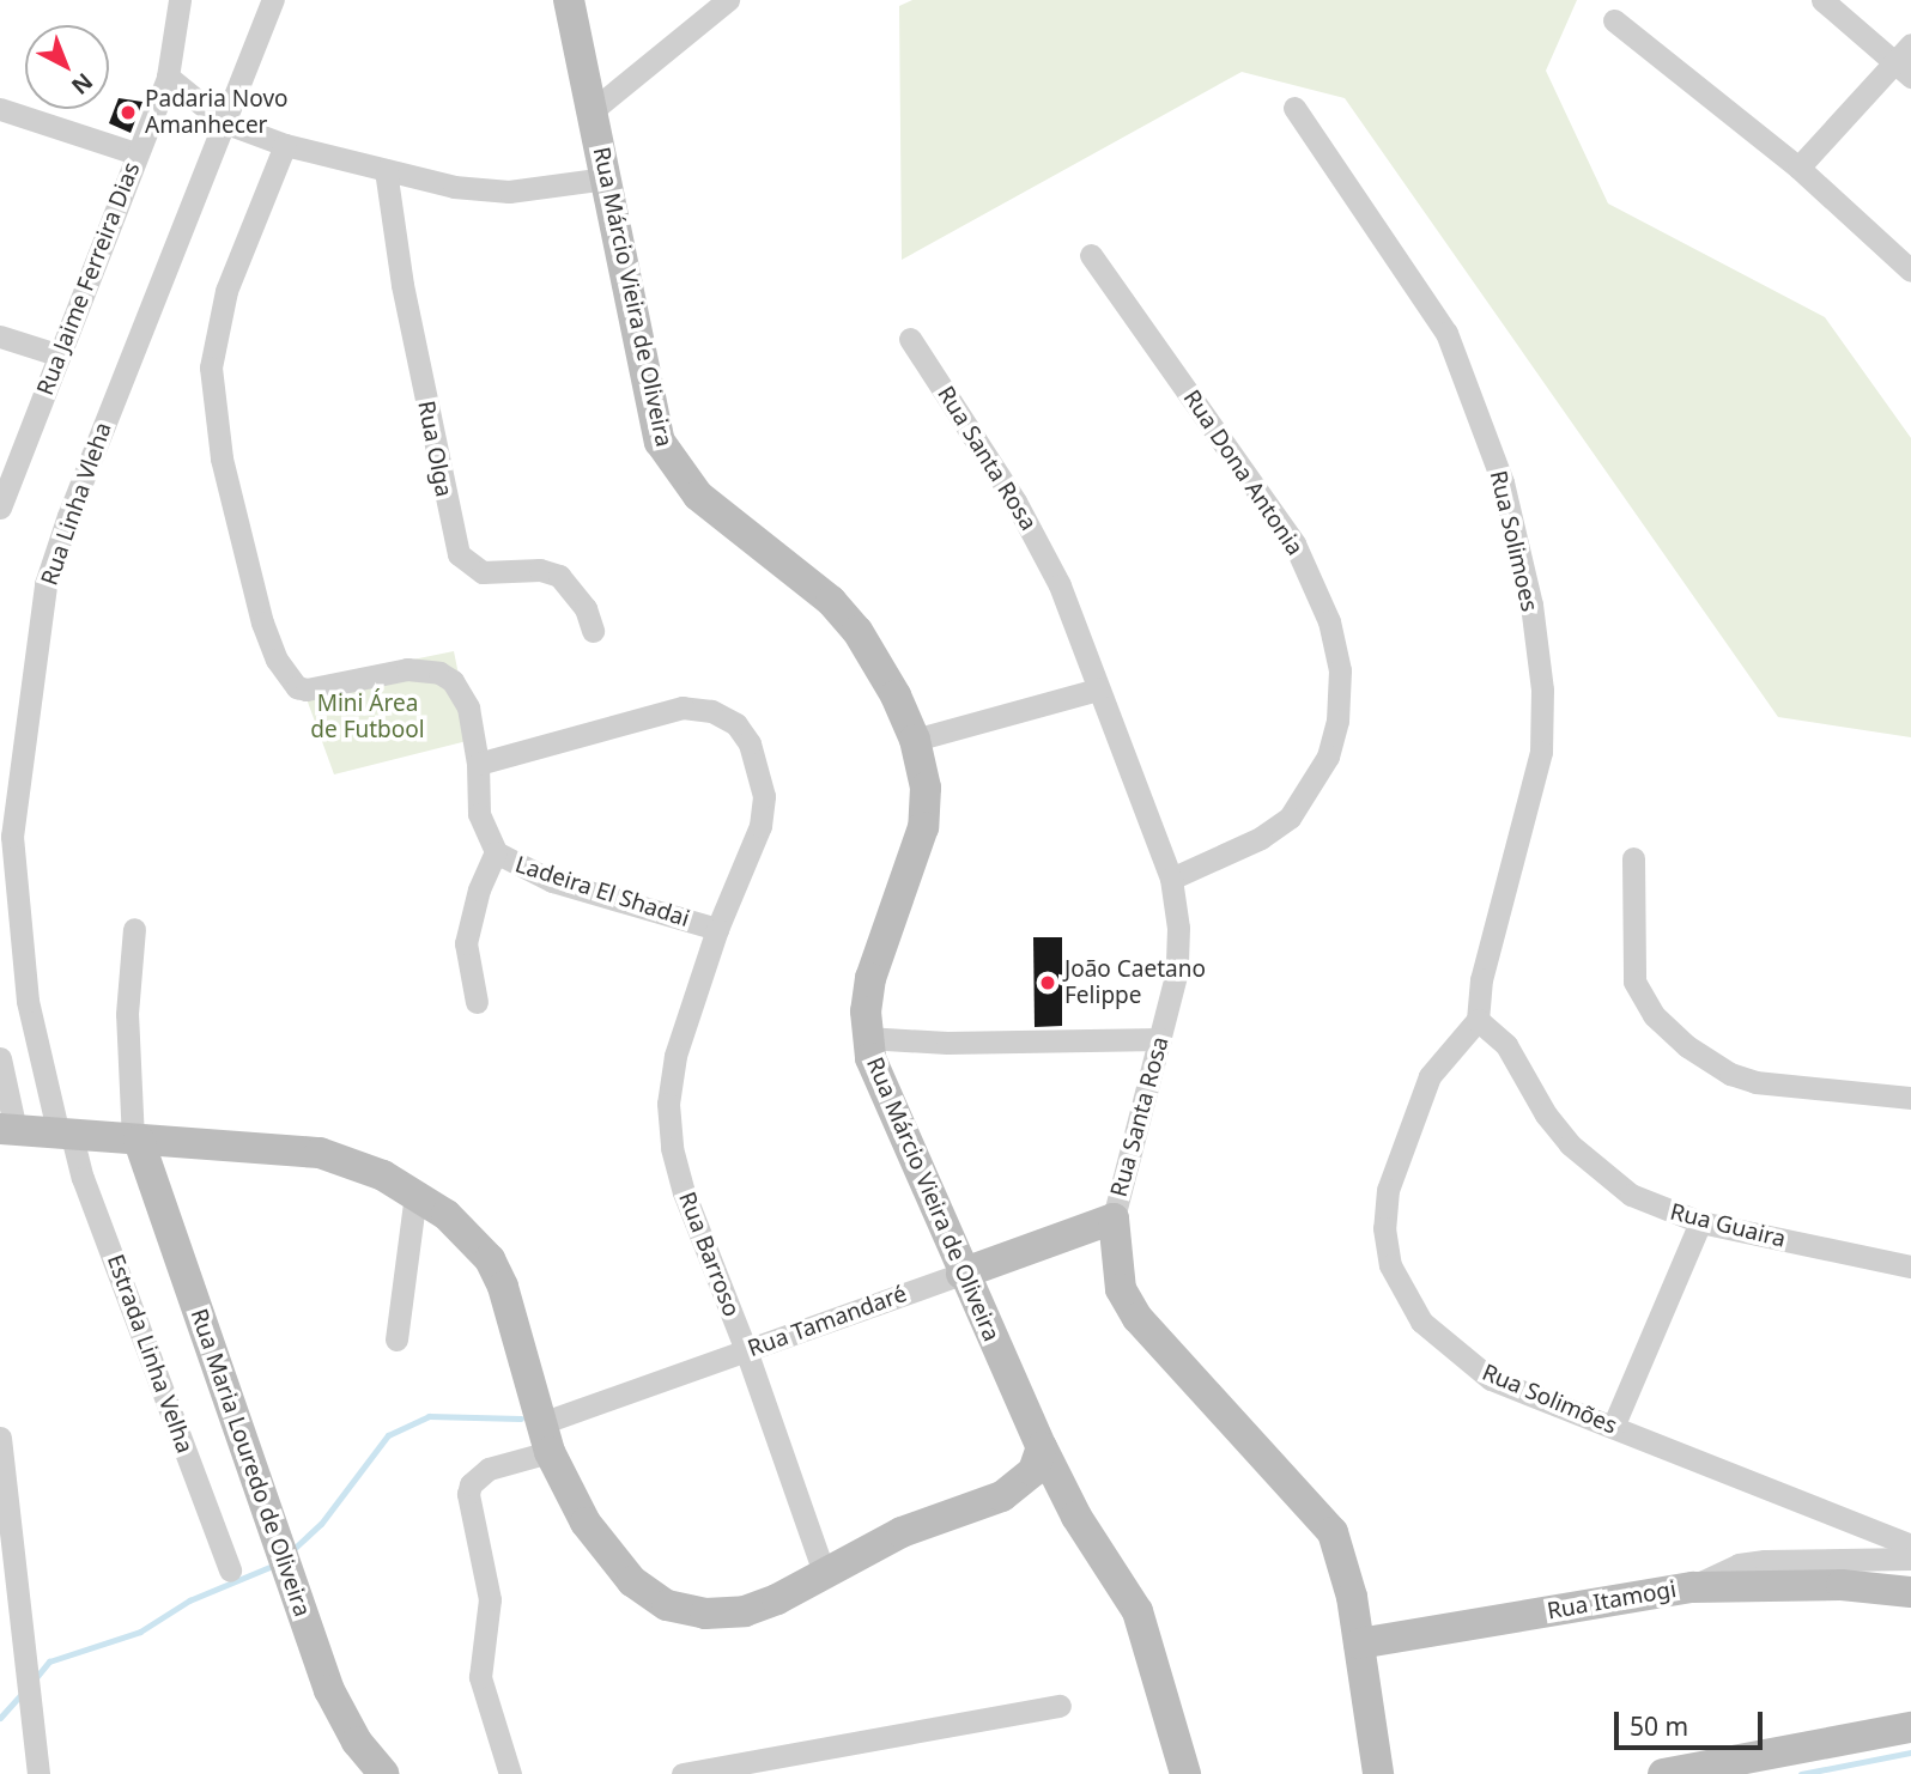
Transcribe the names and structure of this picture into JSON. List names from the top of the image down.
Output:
{
  "streets": {
    "main road": [
      "Rua Márcio Vieira de Oliveira",
      "Rua Santa Rosa",
      "Rua Tamandaré",
      "Rua Maria Louredo de Oliveira",
      "Rua Itamogi"
    ],
    "street": [
      "Rua Jaime Ferreira Dias",
      "Rua Olga",
      "Rua Dona Antonia",
      "Rua Linha Vleha",
      "Rua Solimoes",
      "Ladeira El Shadai",
      "Rua Guaira",
      "Rua Barroso",
      "Estrada Linha Velha",
      "Rua Solimões"
    ]
  },
  "crossings": [
    ["Rua Márcio Vieira de Oliveira", "Rua Tamandaré"],
    ["Rua Santa Rosa", "Rua Dona Antonia"],
    ["Rua Santa Rosa", "Rua Tamandaré"],
    ["Rua Santa Rosa", "Rua Itamogi"],
    ["Rua Linha Vleha", "Estrada Linha Velha"],
    ["Rua Solimoes", "Rua Guaira"],
    ["Rua Solimoes", "Rua Solimões"],
    ["Ladeira El Shadai", "Rua Barroso"],
    ["Rua Guaira", "Rua Solimões"],
    ["Rua Barroso", "Rua Tamandaré"]
  ],
  "parks": ["Mini Área de Futbool"],
  "places": ["Padaria Novo Amanhecer", "João Caetano Felippe"],
  "scale_bar": "50 m",
  "north": "bottom right"
}
